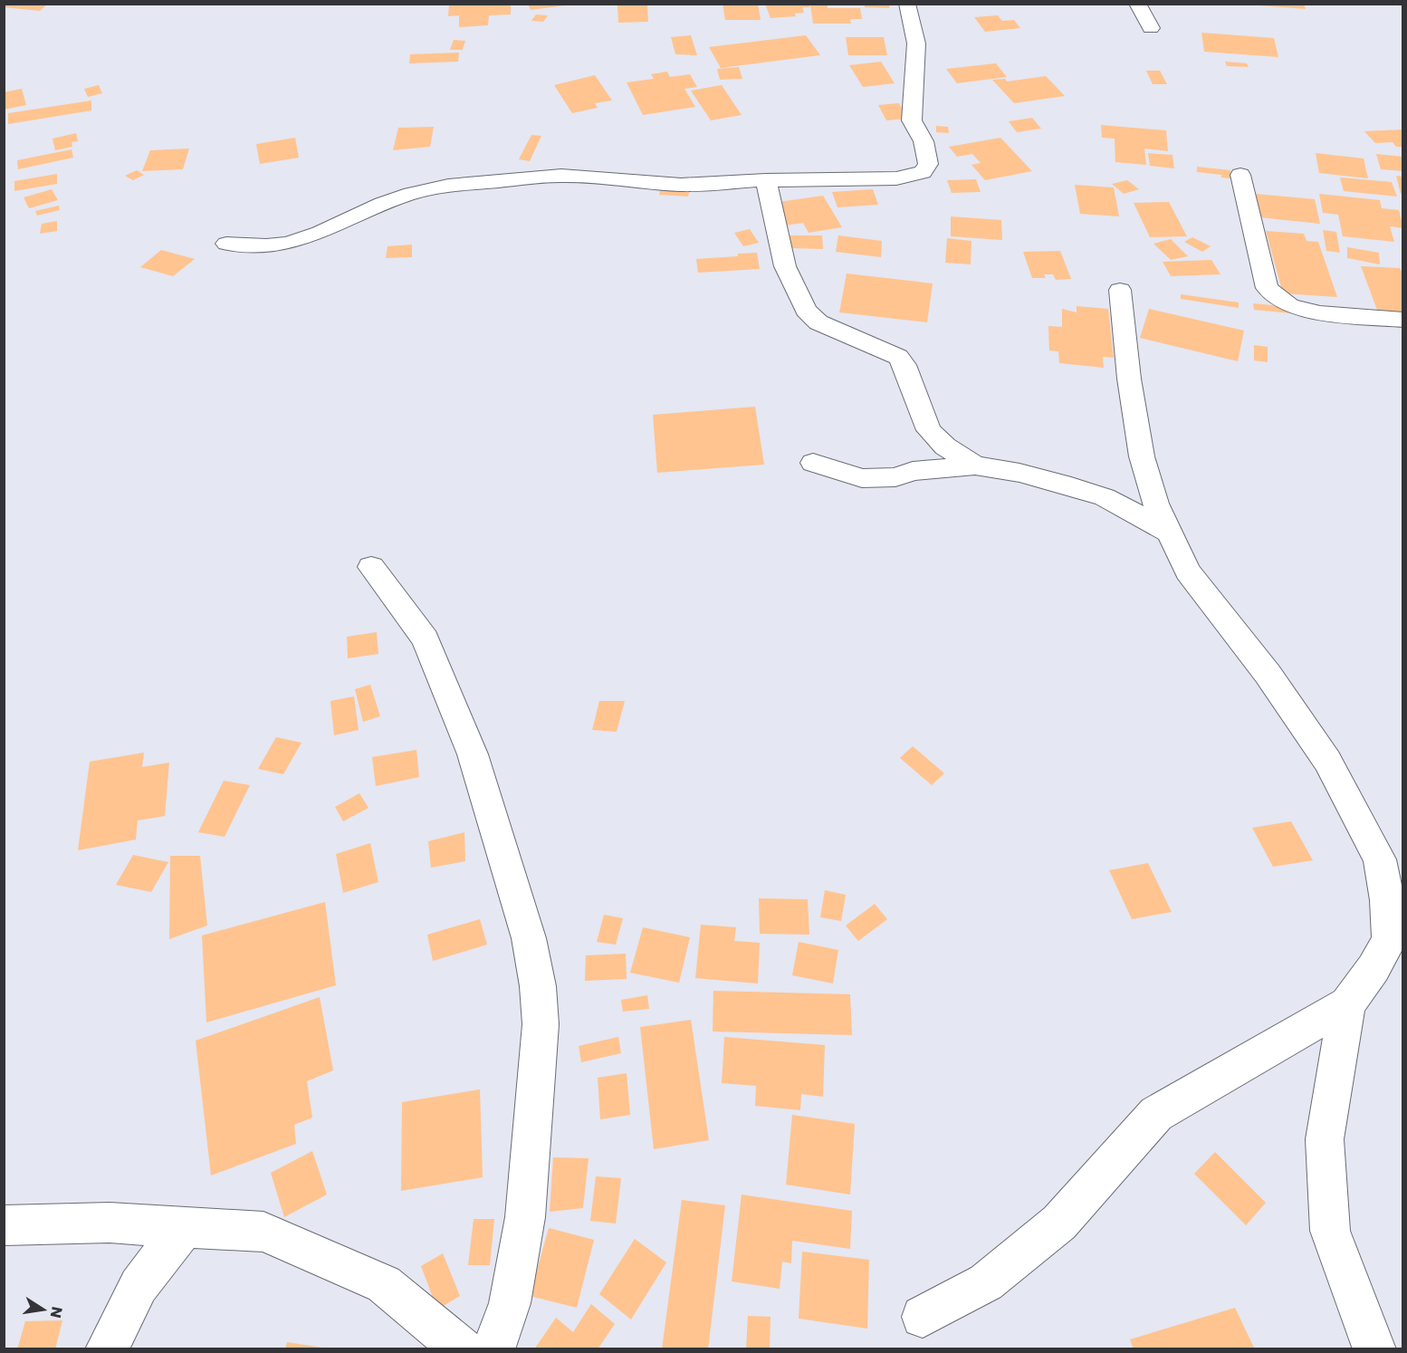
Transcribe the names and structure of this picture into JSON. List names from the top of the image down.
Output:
{
  "north": "right"
}
